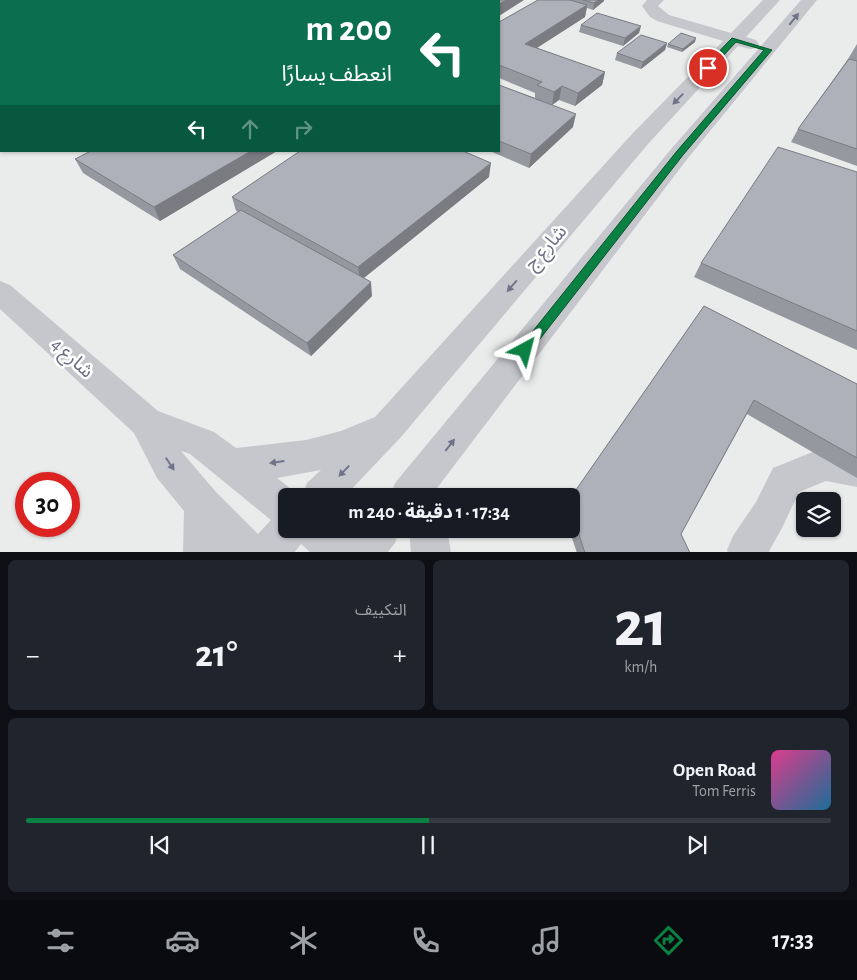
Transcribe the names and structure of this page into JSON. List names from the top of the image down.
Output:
{
  "streets": {
    "street": ["شارع ج", "شارع 4"]
  },
  "page": {
    "turn": ["200 m", "انعطف يسارًا"],
    "limit": "30",
    "trip": "17:34 · 1 دقيقة · 240 m",
    "tile": [
      ["21", "km/h"],
      "التكييف"
    ],
    "heat": ["−", "21°", "+"],
    "song": ["Open Road", "Tom Ferris"],
    "tabs": "17:33"
  }
}
